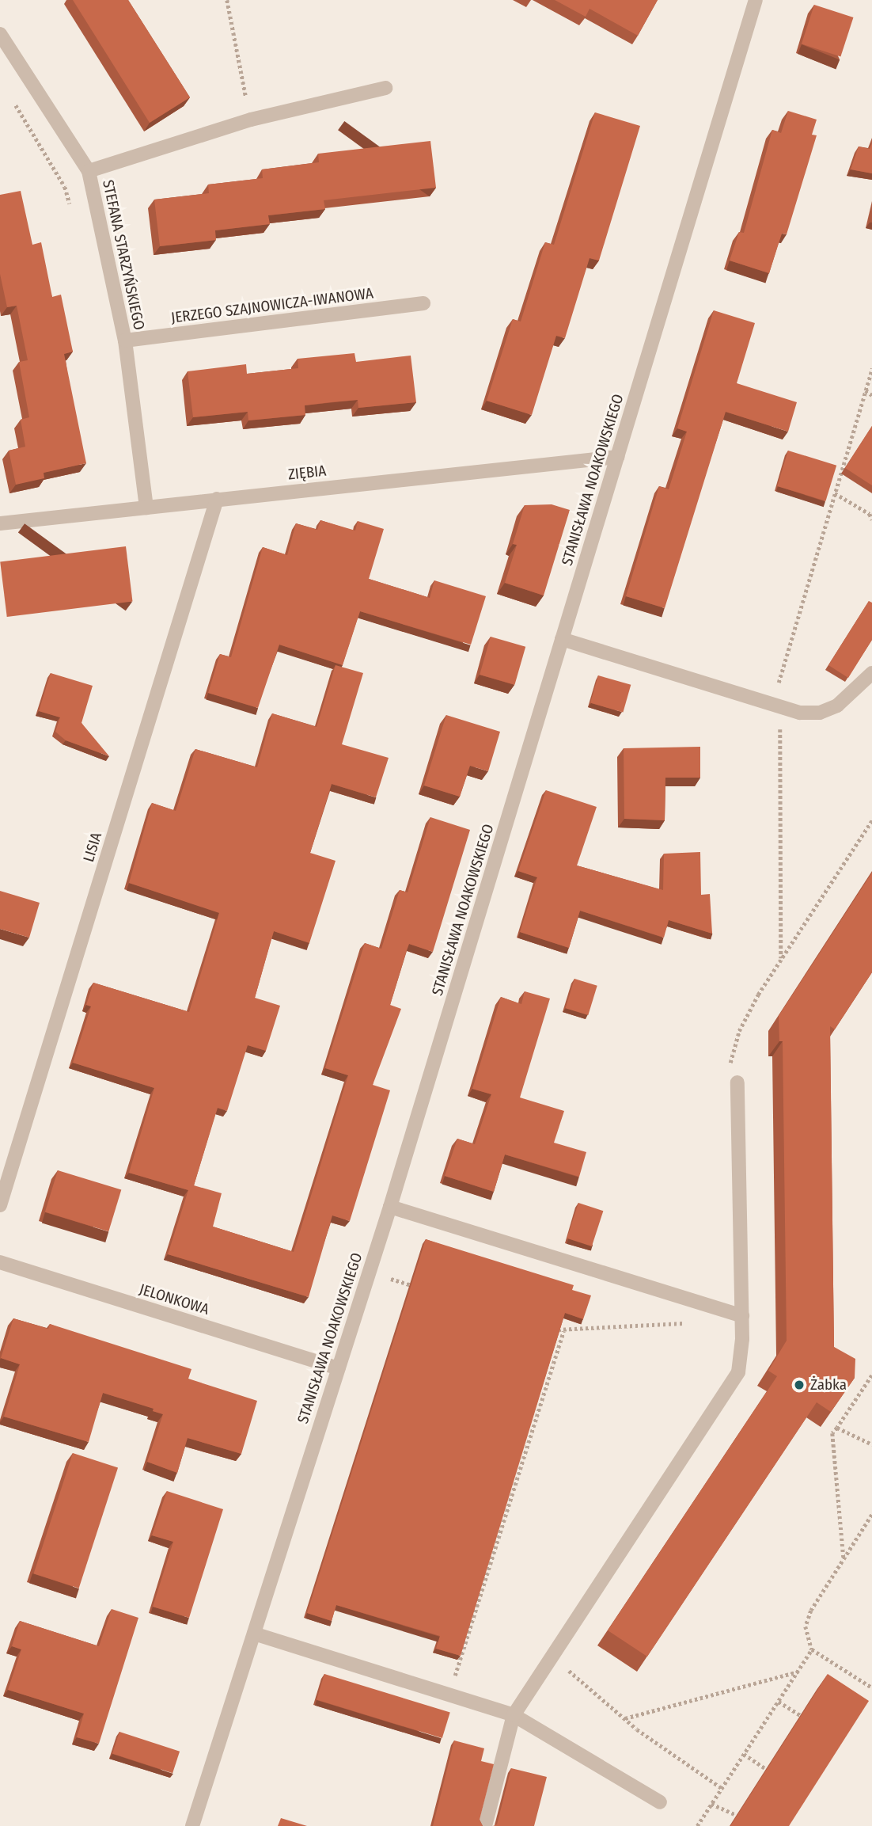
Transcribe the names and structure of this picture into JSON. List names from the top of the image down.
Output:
{
  "streets": {
    "street": [
      "STEFANA STARZYŃSKIEGO",
      "JERZEGO SZAJNOWICZA-IWANOWA",
      "ZIĘBIA",
      "STANISŁAWA NOAKOWSKIEGO",
      "LISIA",
      "JELONKOWA"
    ]
  },
  "crossings": [
    ["STEFANA STARZYŃSKIEGO", "JERZEGO SZAJNOWICZA-IWANOWA"],
    ["STEFANA STARZYŃSKIEGO", "ZIĘBIA"],
    ["ZIĘBIA", "STANISŁAWA NOAKOWSKIEGO"],
    ["ZIĘBIA", "LISIA"],
    ["STANISŁAWA NOAKOWSKIEGO", "JELONKOWA"]
  ],
  "places": ["Żabka"]
}
